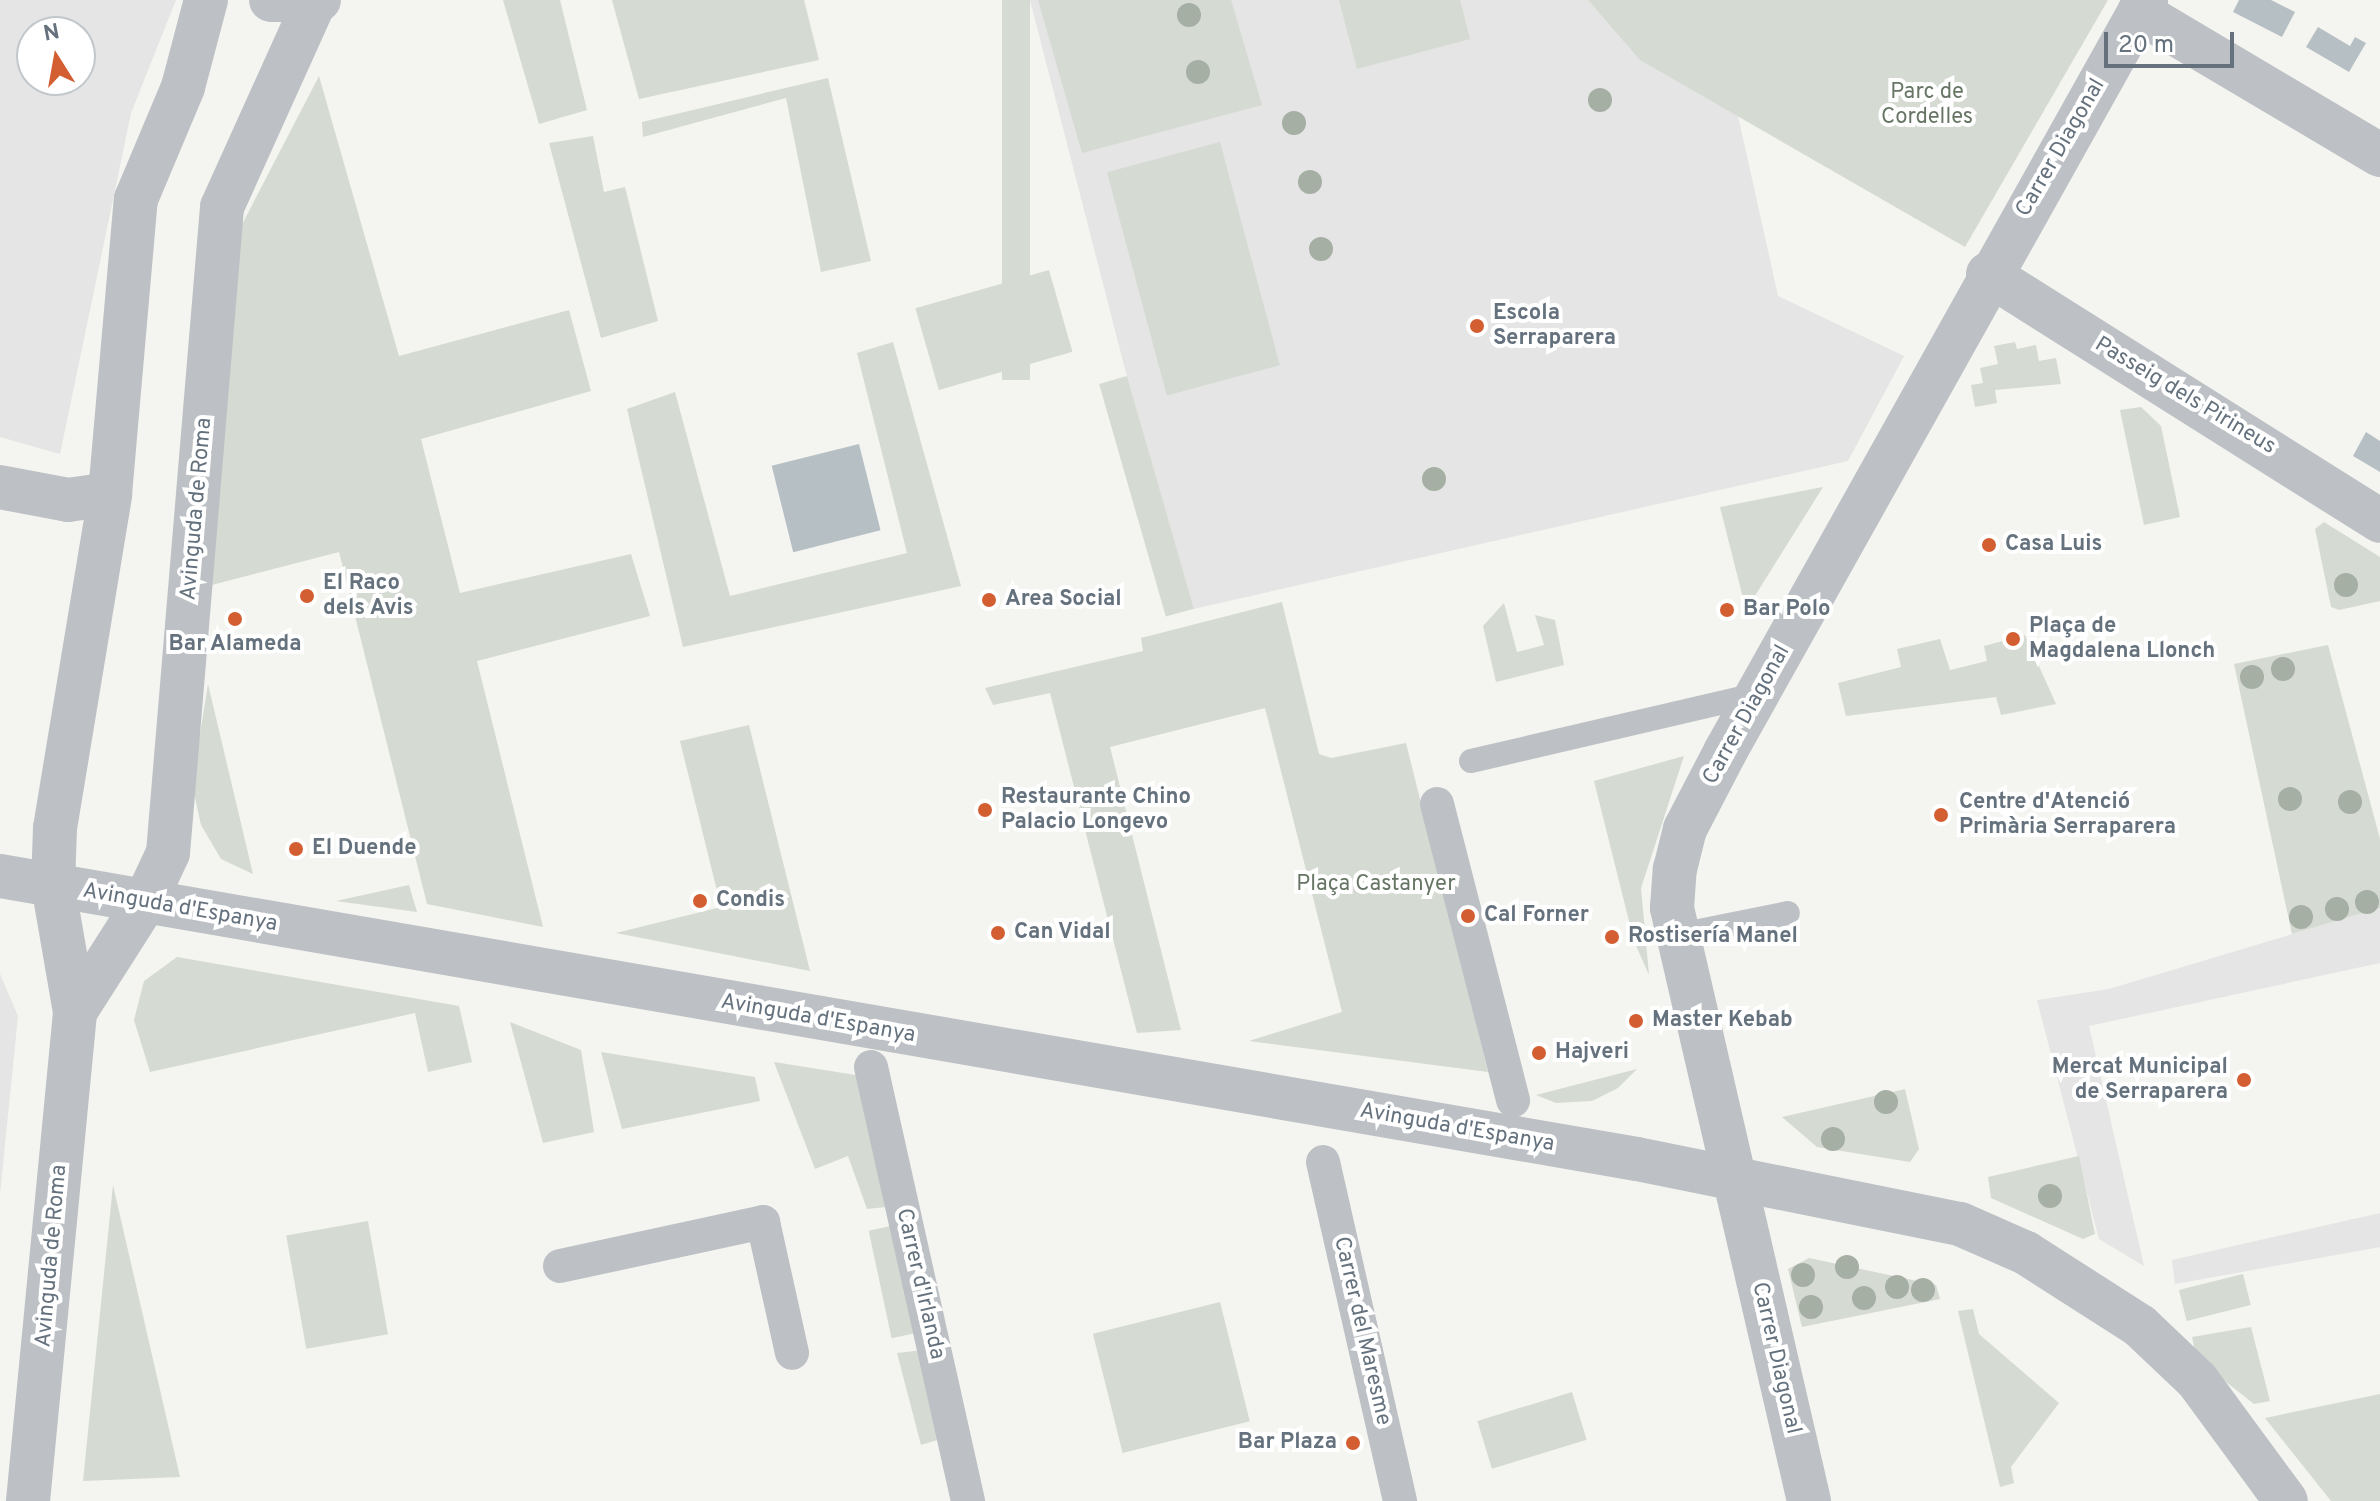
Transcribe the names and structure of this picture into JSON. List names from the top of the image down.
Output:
{
  "streets": {
    "street": [
      "Carrer Diagonal",
      "Passeig dels Pirineus",
      "Avinguda de Roma",
      "Avinguda d'Espanya",
      "Carrer d'Irlanda",
      "Carrer del Maresme"
    ]
  },
  "crossings": [
    ["Carrer Diagonal", "Passeig dels Pirineus"],
    ["Carrer Diagonal", "Avinguda d'Espanya"],
    ["Avinguda de Roma", "Avinguda d'Espanya"]
  ],
  "parks": ["Parc de Cordelles", "Plaça Castanyer"],
  "places": [
    "Escola Serraparera",
    "Casa Luis",
    "El Raco dels Avis",
    "Area Social",
    "Bar Polo",
    "Bar Alameda",
    "Plaça de Magdalena Llonch",
    "Restaurante Chino Palacio Longevo",
    "Centre d'Atenció Primària Serraparera",
    "El Duende",
    "Condis",
    "Cal Forner",
    "Can Vidal",
    "Rostisería Manel",
    "Master Kebab",
    "Hajveri",
    "Mercat Municipal de Serraparera",
    "Bar Plaza"
  ],
  "scale_bar": "20 m",
  "north": "top"
}
